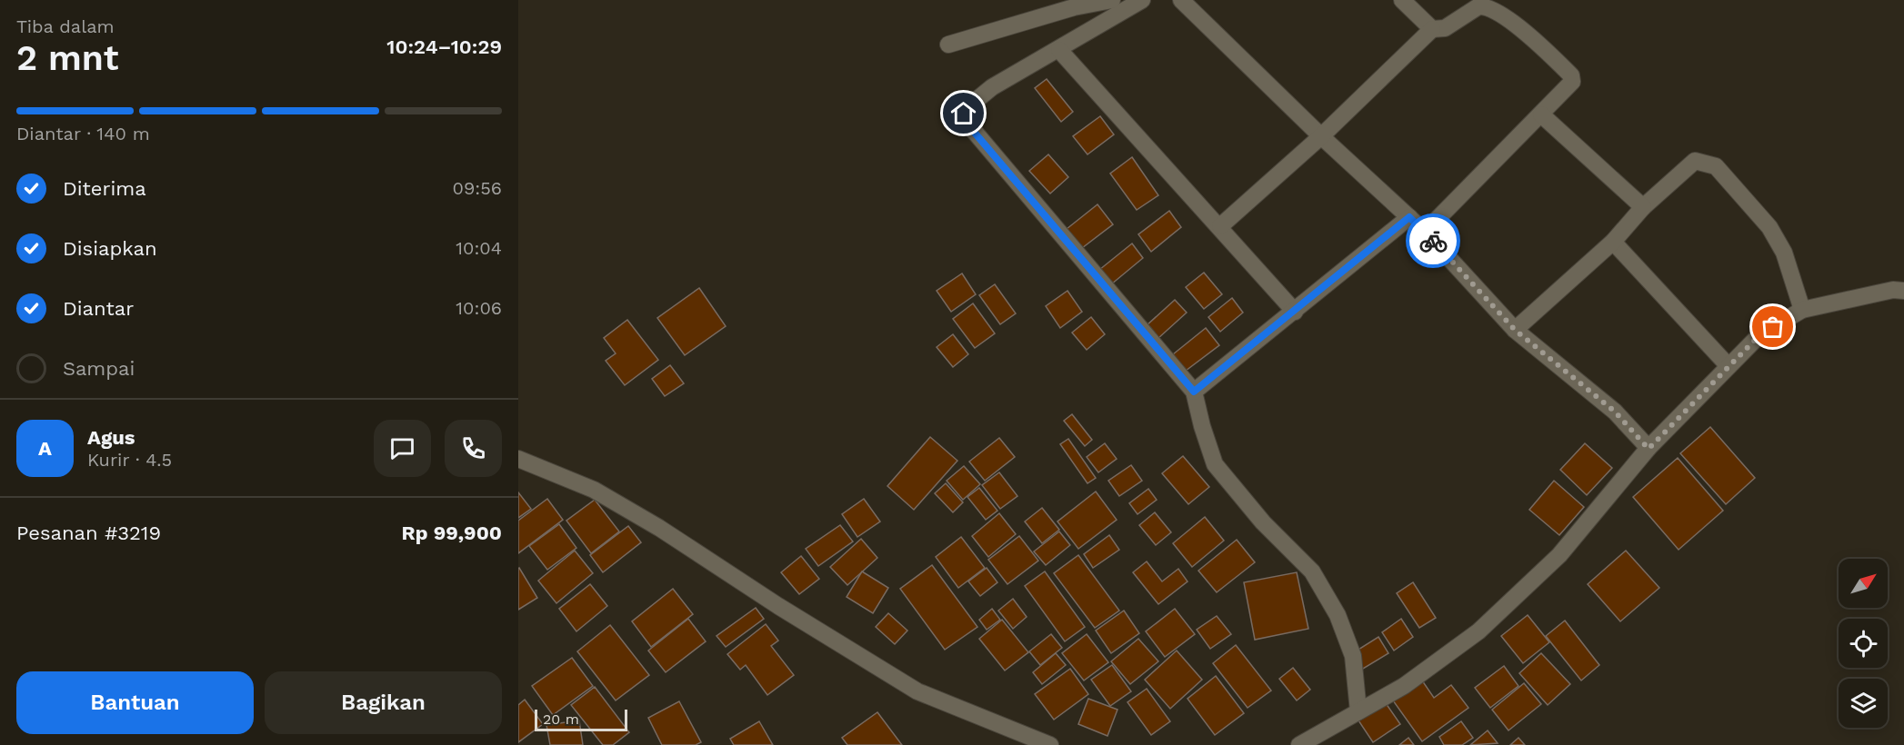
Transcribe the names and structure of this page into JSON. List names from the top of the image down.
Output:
{
  "scale_bar": "20 m",
  "north": "top right",
  "page": {
    "heading": ["2 mnt", "Tiba dalam", "10:24–10:29"],
    "panel": [
      "Agus",
      "Kurir · 4.5",
      "Pesanan #3219",
      "Rp 99,900"
    ],
    "bar": "Diantar · 140 m",
    "list": [
      ["Diterima", "09:56"],
      ["Disiapkan", "10:04"],
      ["Diantar", "10:06"],
      "Sampai"
    ],
    "round": "A",
    "buttons": ["Bantuan", "Bagikan"],
    "scale": "20 m"
  }
}
